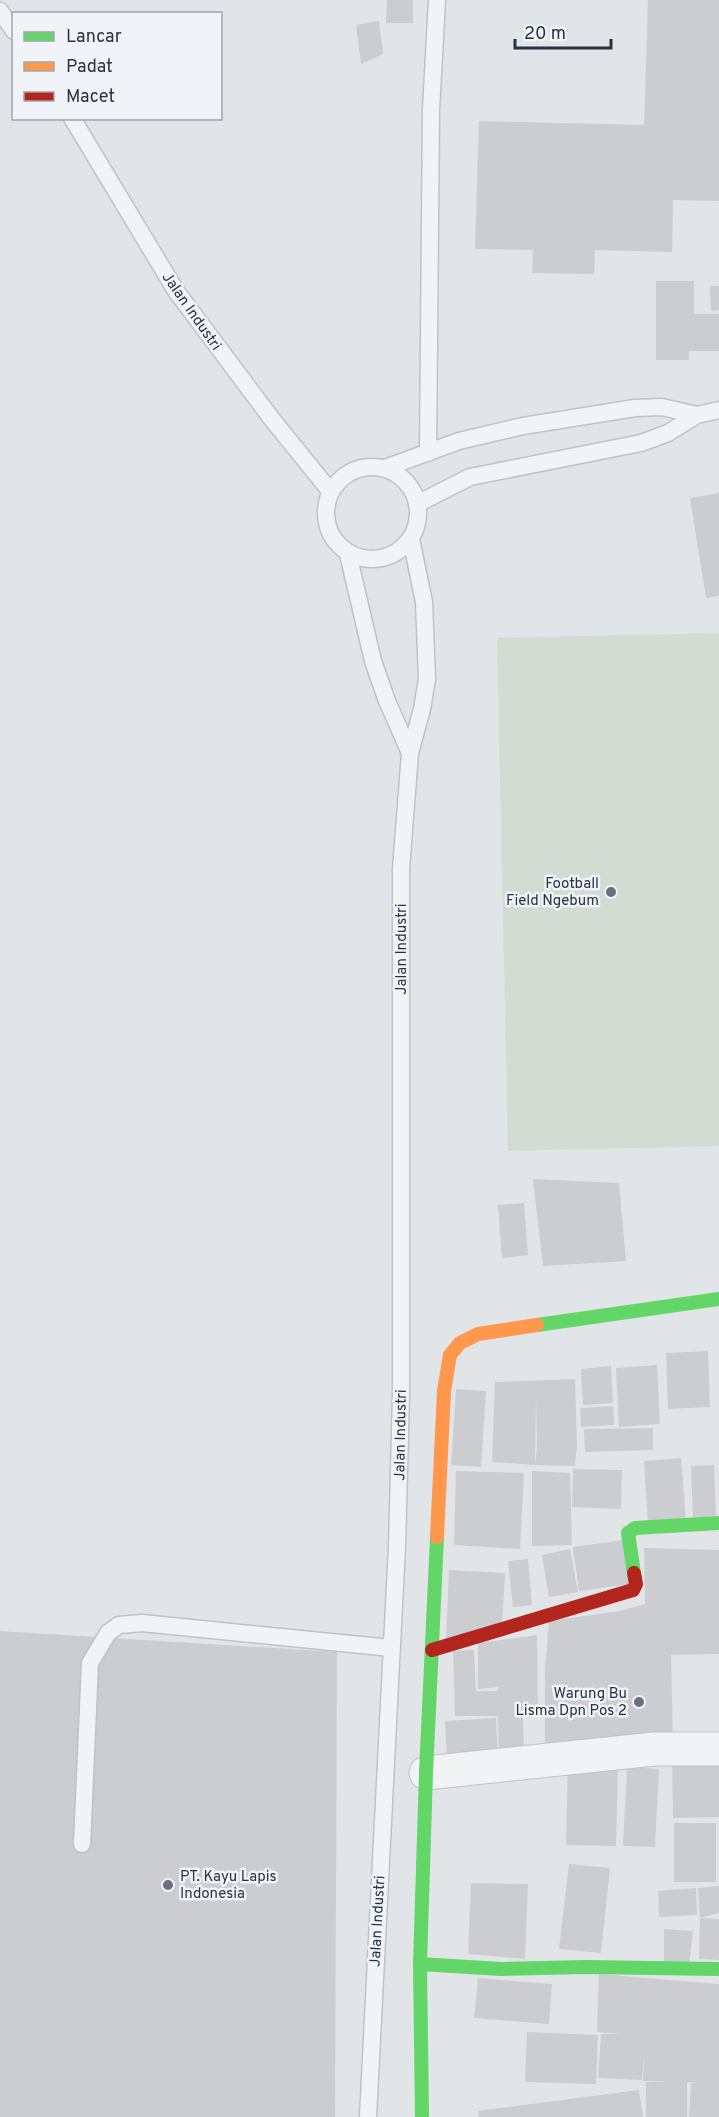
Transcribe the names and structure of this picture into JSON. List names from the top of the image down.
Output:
{
  "streets": {
    "lane": ["Jalan Industri"]
  },
  "places": ["Football Field Ngebum", "Warung Bu Lisma Dpn Pos 2", "PT. Kayu Lapis Indonesia"],
  "legend": ["Lancar", "Padat", "Macet"],
  "scale_bar": "20 m"
}
